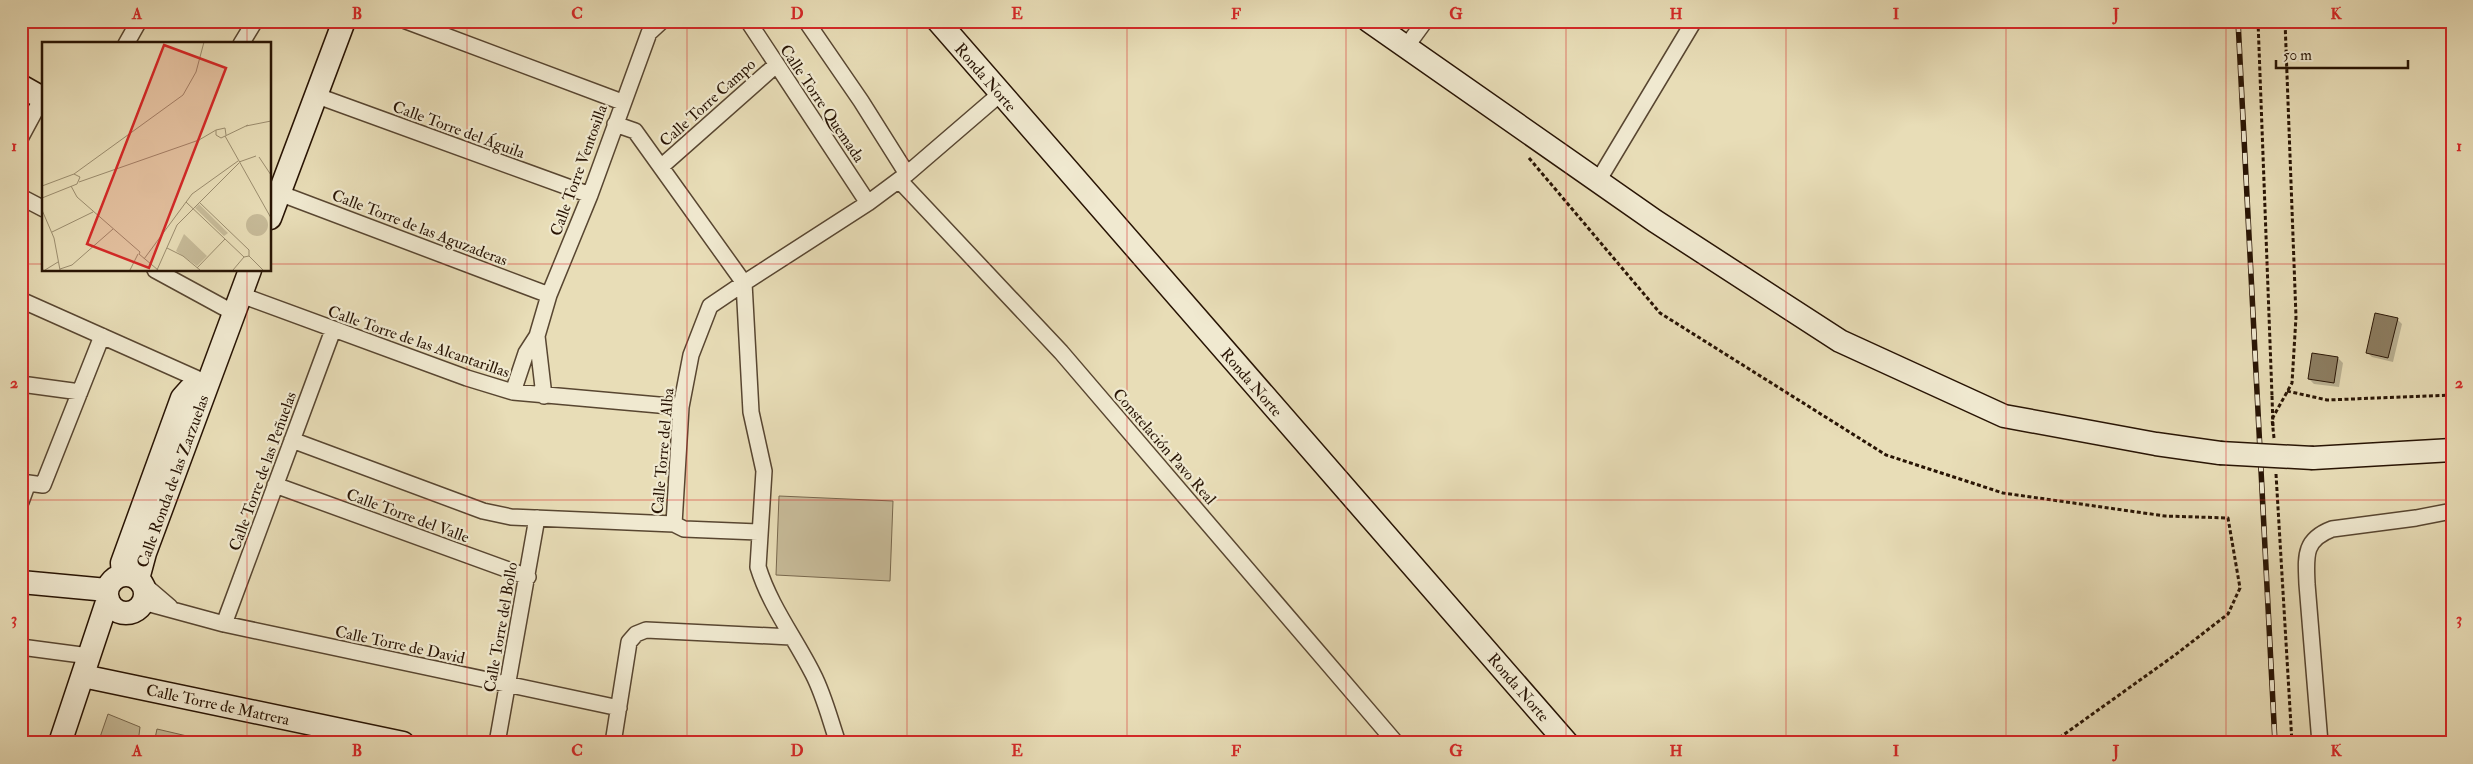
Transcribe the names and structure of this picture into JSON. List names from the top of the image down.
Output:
{
  "streets": {
    "street": [
      "Ronda Norte",
      "Calle Torre Campo",
      "Calle Torre Quemada",
      "Calle Torre del Águila",
      "Calle Torre Ventosilla",
      "Calle Torre de las Aguzaderas",
      "Calle Torre de las Alcantarillas",
      "Constelación Pavo Real",
      "Calle Torre del Alba",
      "Calle Torre de las Peñuelas",
      "Calle Ronda de las Zarzuelas",
      "Calle Torre del Valle",
      "Calle Torre del Bollo",
      "Calle Torre de David",
      "Calle Torre de Matrera"
    ]
  },
  "crossings": [
    ["Ronda Norte", "Calle Torre del Alba"],
    ["Calle Torre Campo", "Calle Torre Quemada"],
    ["Calle Torre Quemada", "Constelación Pavo Real"],
    ["Calle Torre Quemada", "Calle Torre del Alba"],
    ["Calle Torre del Águila", "Calle Torre Ventosilla"],
    ["Calle Torre Ventosilla", "Calle Torre de las Aguzaderas"],
    ["Calle Torre Ventosilla", "Calle Torre de las Alcantarillas"],
    ["Calle Torre de las Alcantarillas", "Calle Torre del Alba"],
    ["Calle Torre de las Alcantarillas", "Calle Torre de las Peñuelas"],
    ["Constelación Pavo Real", "Calle Torre del Alba"],
    ["Calle Torre del Alba", "Calle Torre del Valle"],
    ["Calle Torre de las Peñuelas", "Calle Torre del Valle"],
    ["Calle Torre de las Peñuelas", "Calle Torre de David"],
    ["Calle Ronda de las Zarzuelas", "Calle Torre de David"],
    ["Calle Torre del Valle", "Calle Torre del Bollo"],
    ["Calle Torre del Bollo", "Calle Torre de David"]
  ],
  "scale_bar": "50 m",
  "grid": {
    "columns": [
      "A",
      "B",
      "C",
      "D",
      "E",
      "F",
      "G",
      "H",
      "I",
      "J",
      "K"
    ],
    "rows": ["1", "2", "3"]
  }
}
